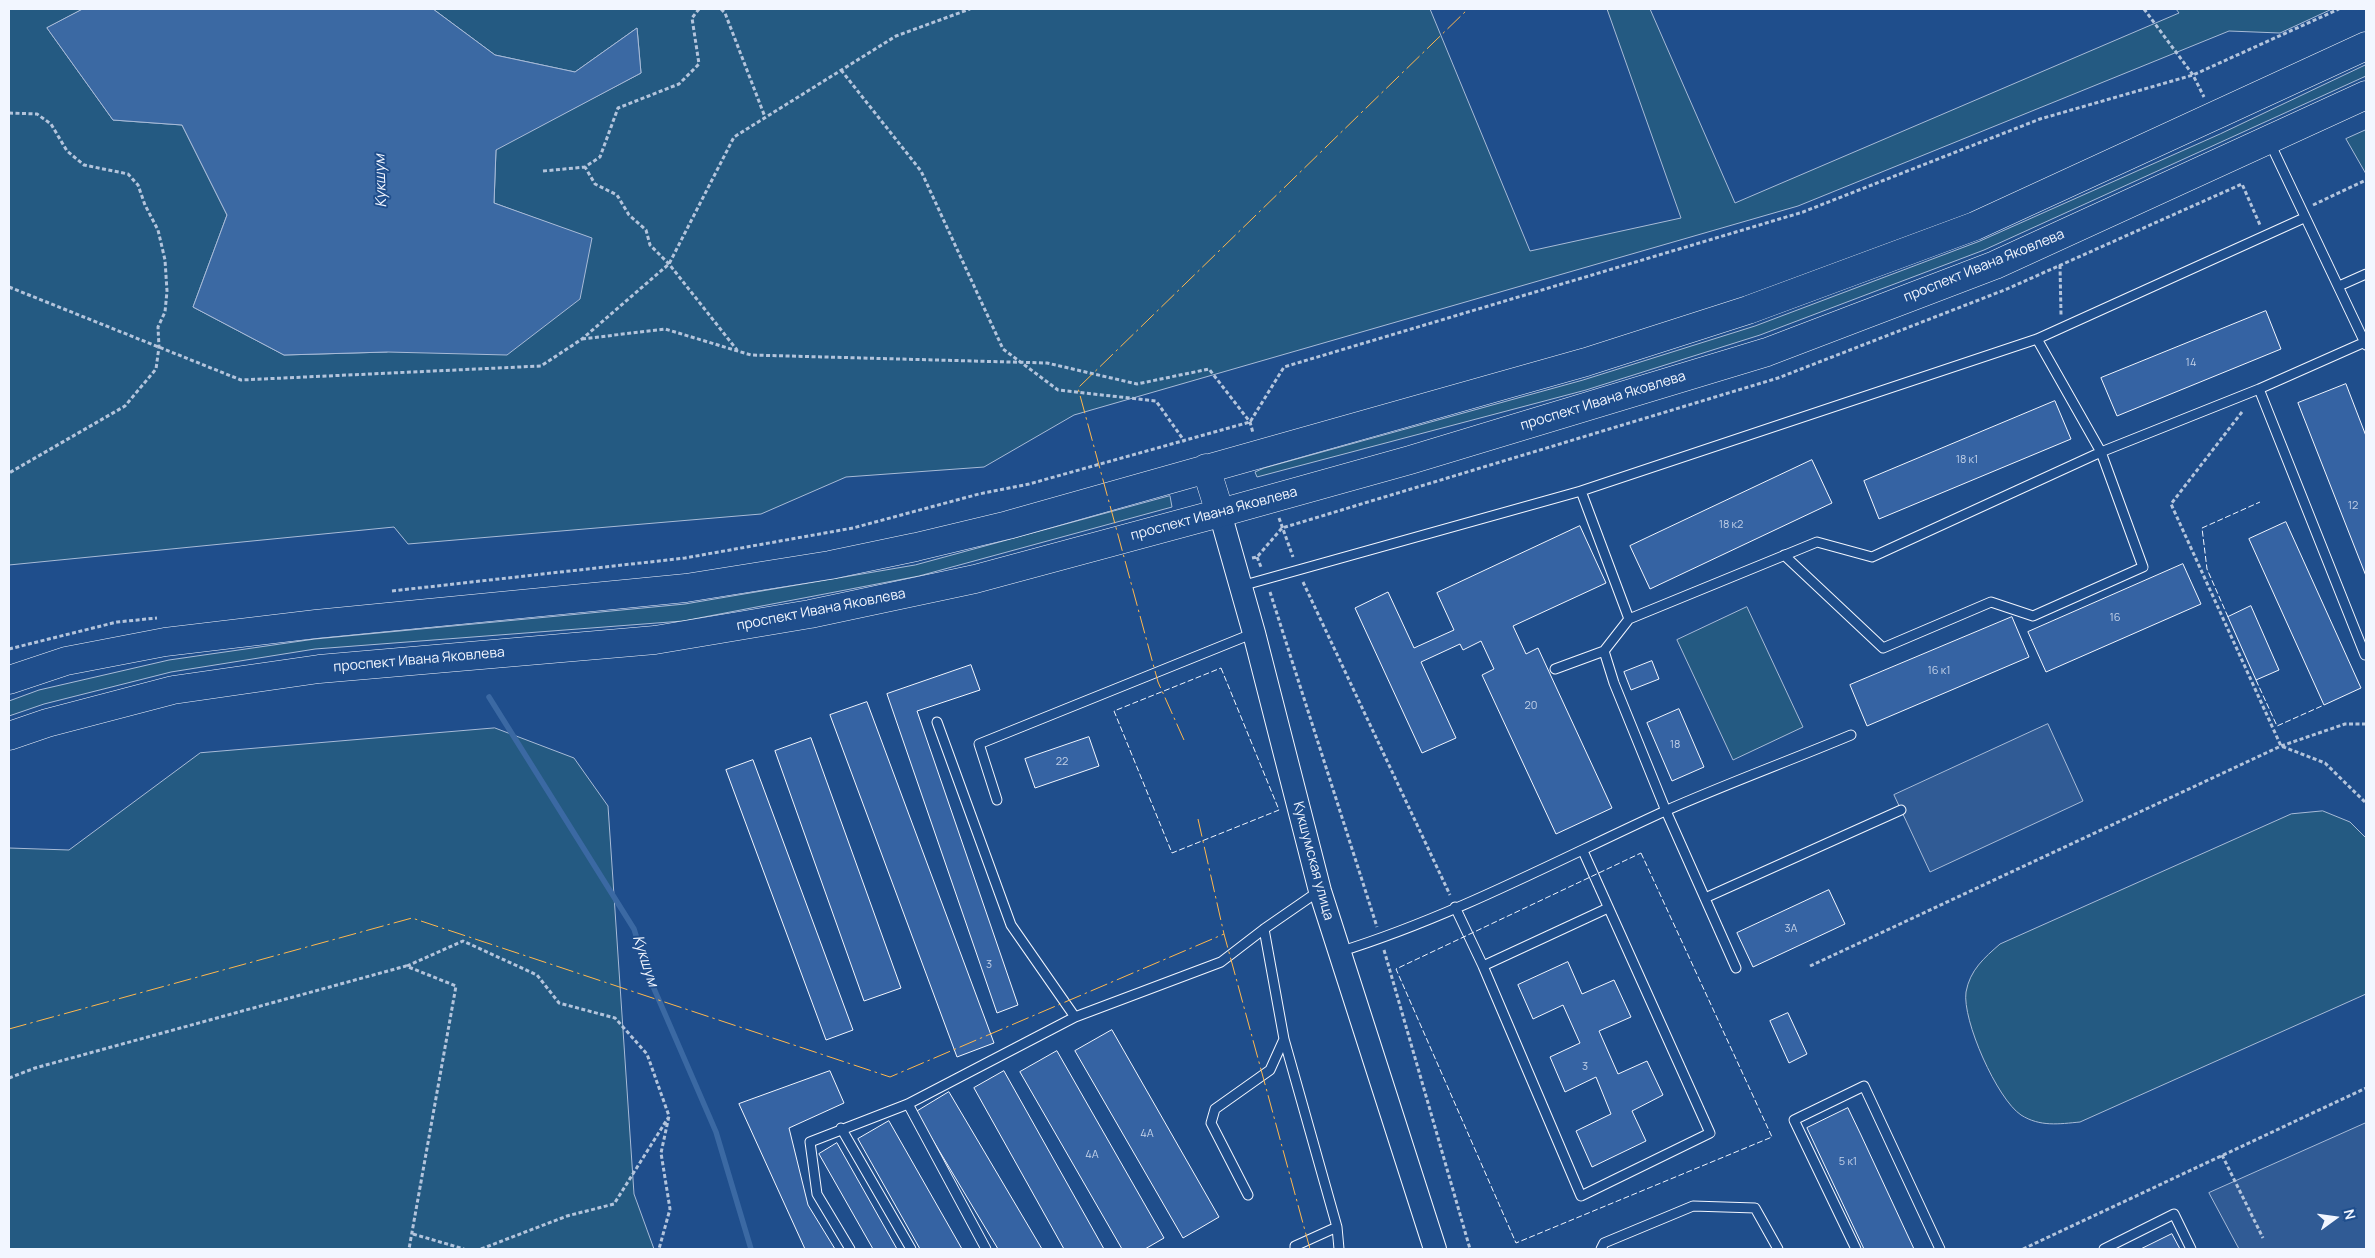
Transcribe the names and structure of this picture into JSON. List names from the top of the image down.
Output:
{
  "streets": {
    "main road": ["проспект Ивана Яковлева", "Кукшумская улица"]
  },
  "crossings": [
    ["проспект Ивана Яковлева", "Кукшумская улица"]
  ],
  "water": ["Кукшум"],
  "house_numbers": [
    "14",
    "18 к1",
    "12",
    "18 к2",
    "16",
    "16 к1",
    "20",
    "18",
    "22",
    "3А",
    "3",
    "3",
    "4А",
    "4А",
    "5 к1"
  ],
  "north": "right"
}
